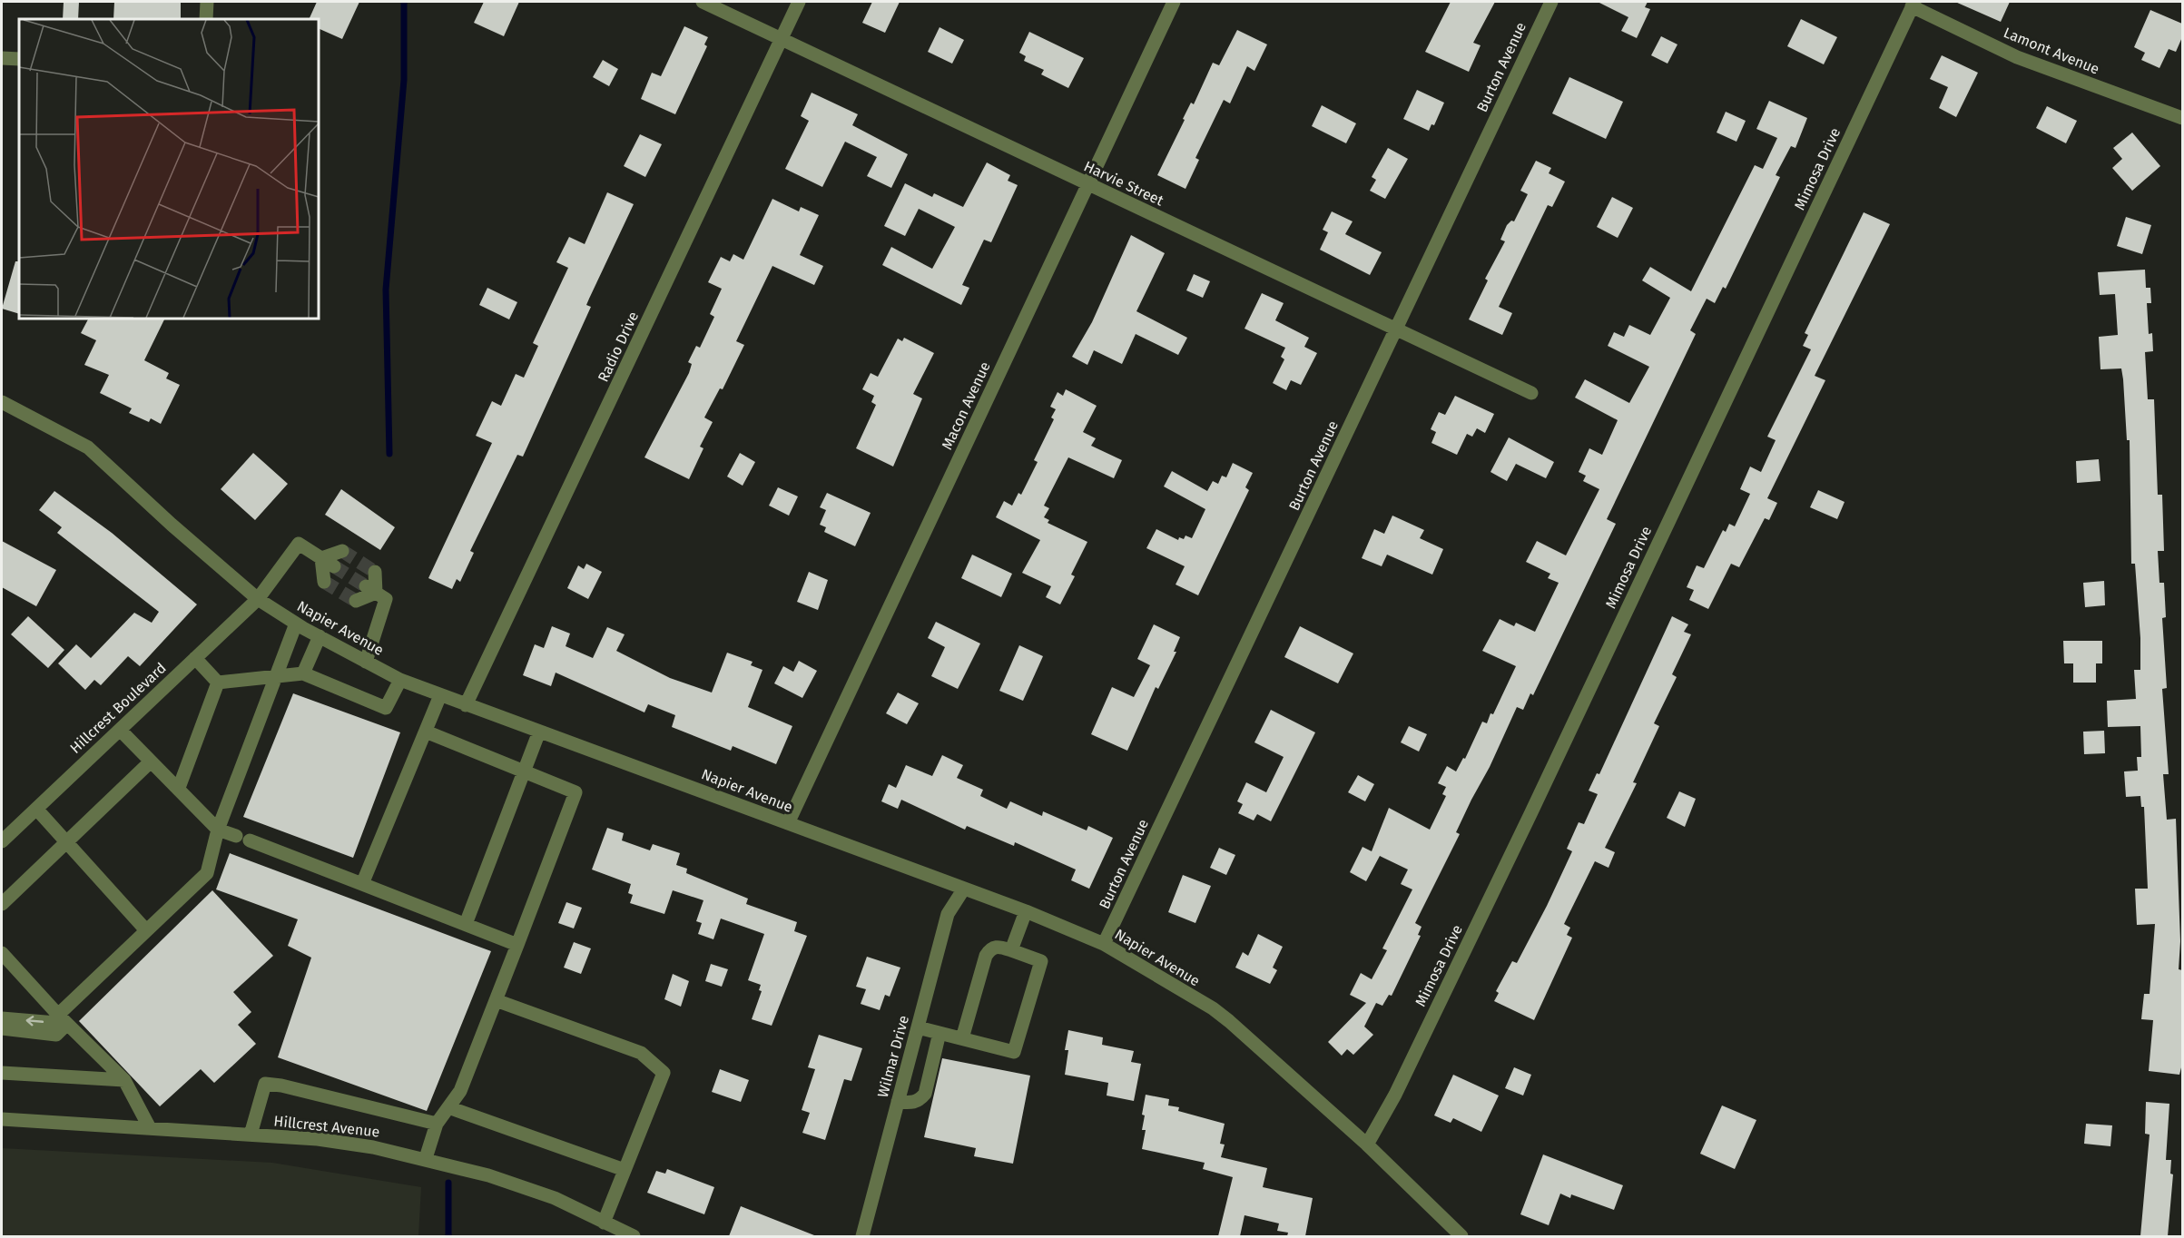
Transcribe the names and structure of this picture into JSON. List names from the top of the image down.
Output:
{
  "streets": {
    "street": [
      "Lamont Avenue",
      "Burton Avenue",
      "Mimosa Drive",
      "Harvie Street",
      "Radio Drive",
      "Macon Avenue",
      "Napier Avenue",
      "Hillcrest Boulevard",
      "Wilmar Drive",
      "Hillcrest Avenue"
    ]
  },
  "crossings": [
    ["Lamont Avenue", "Mimosa Drive"],
    ["Burton Avenue", "Harvie Street"],
    ["Burton Avenue", "Napier Avenue"],
    ["Mimosa Drive", "Napier Avenue"],
    ["Harvie Street", "Radio Drive"],
    ["Harvie Street", "Macon Avenue"],
    ["Radio Drive", "Napier Avenue"],
    ["Macon Avenue", "Napier Avenue"],
    ["Napier Avenue", "Hillcrest Boulevard"],
    ["Napier Avenue", "Wilmar Drive"]
  ]
}
